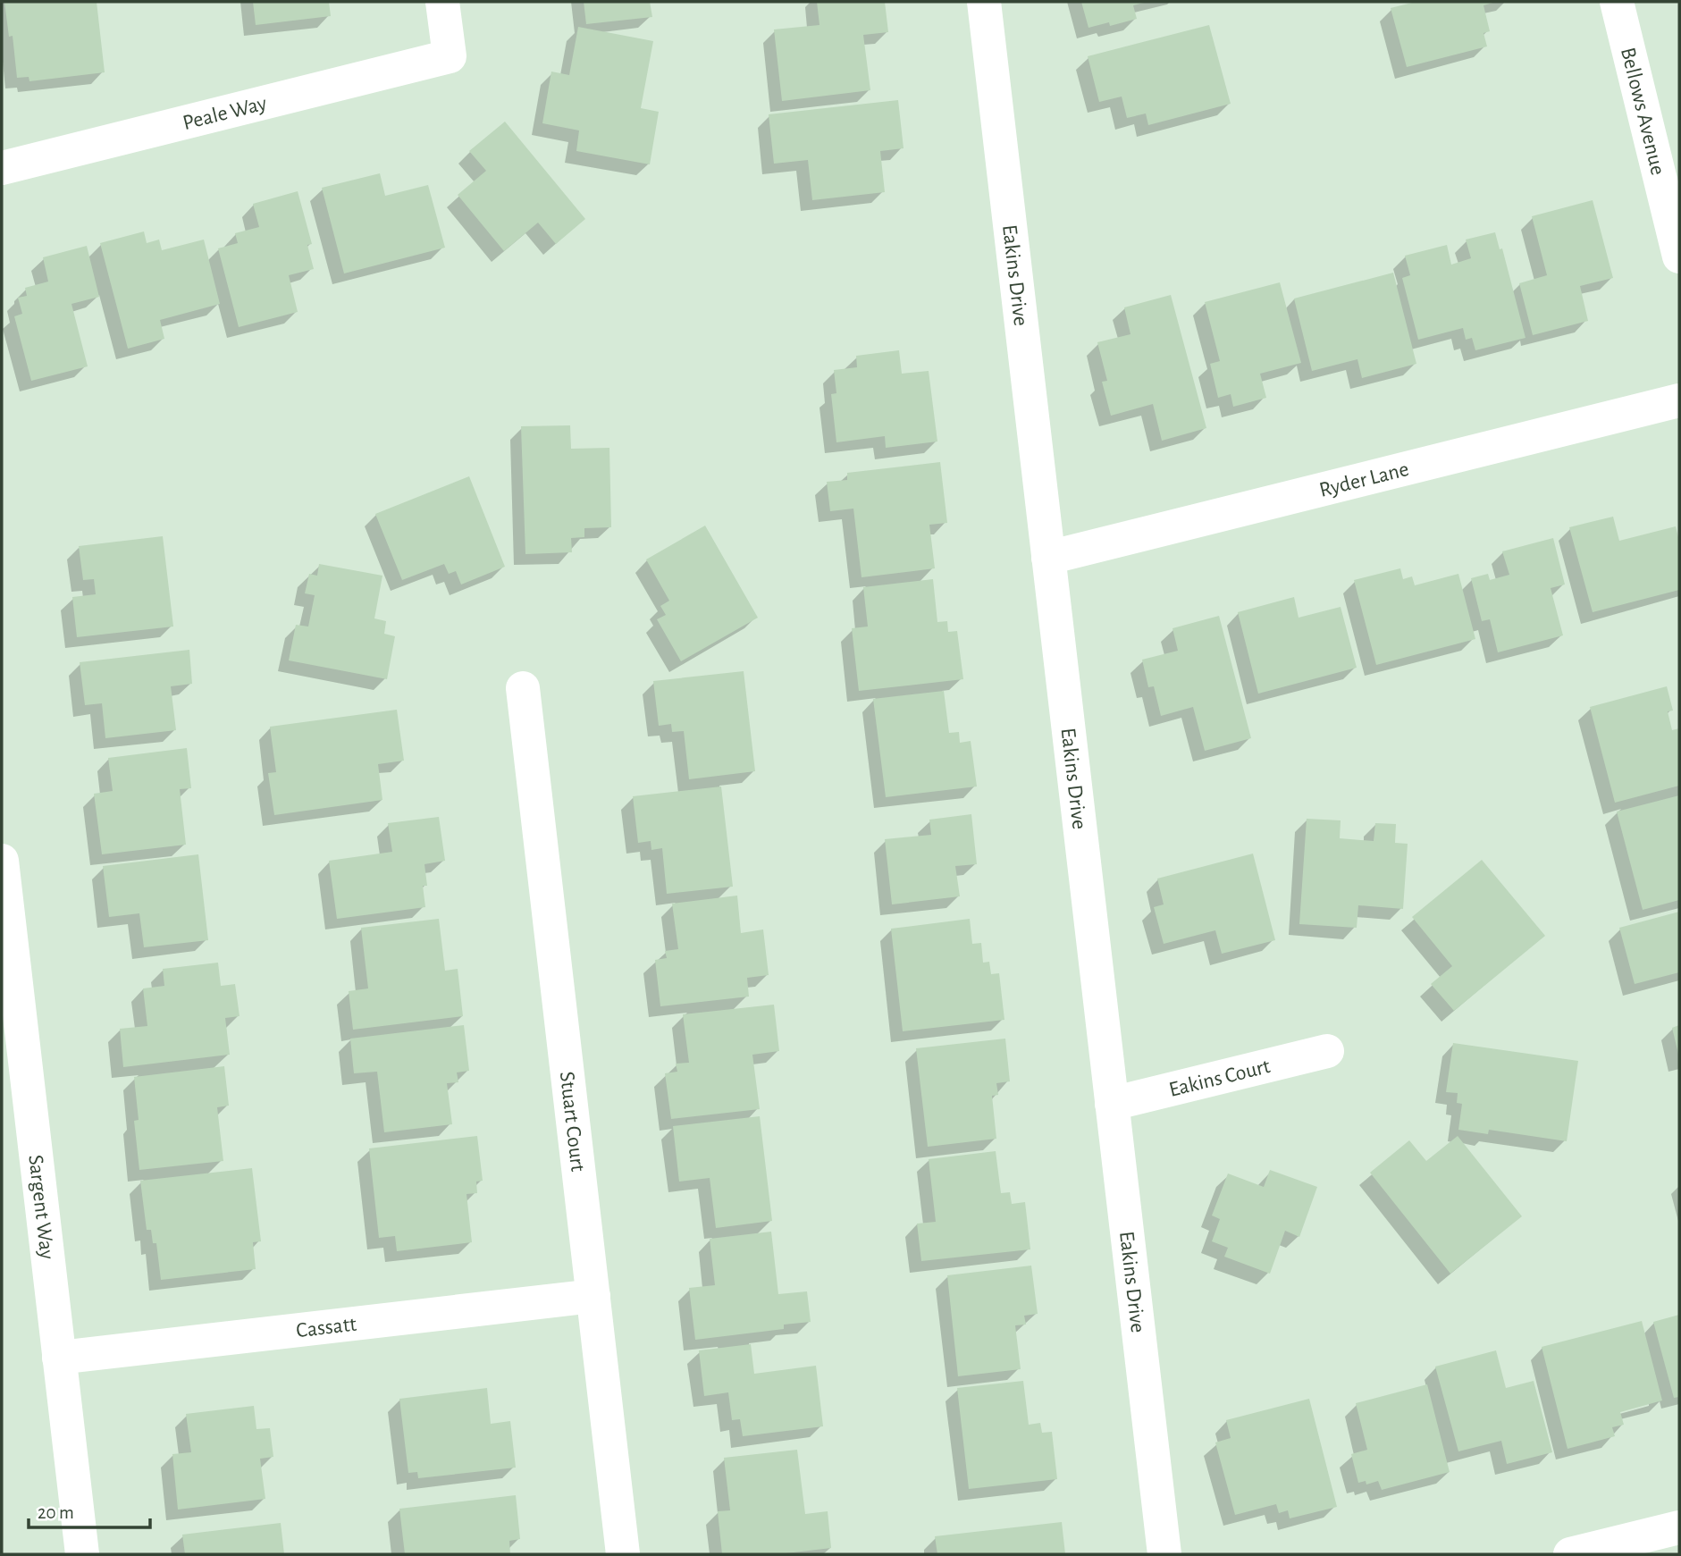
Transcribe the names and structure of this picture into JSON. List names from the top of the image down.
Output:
{
  "streets": {
    "street": [
      "Bellows Avenue",
      "Peale Way",
      "Eakins Drive",
      "Ryder Lane",
      "Eakins Court",
      "Stuart Court",
      "Sargent Way",
      "Cassatt"
    ]
  },
  "crossings": [
    ["Eakins Drive", "Ryder Lane"],
    ["Eakins Drive", "Eakins Court"],
    ["Stuart Court", "Cassatt"],
    ["Sargent Way", "Cassatt"]
  ],
  "scale_bar": "20 m"
}
